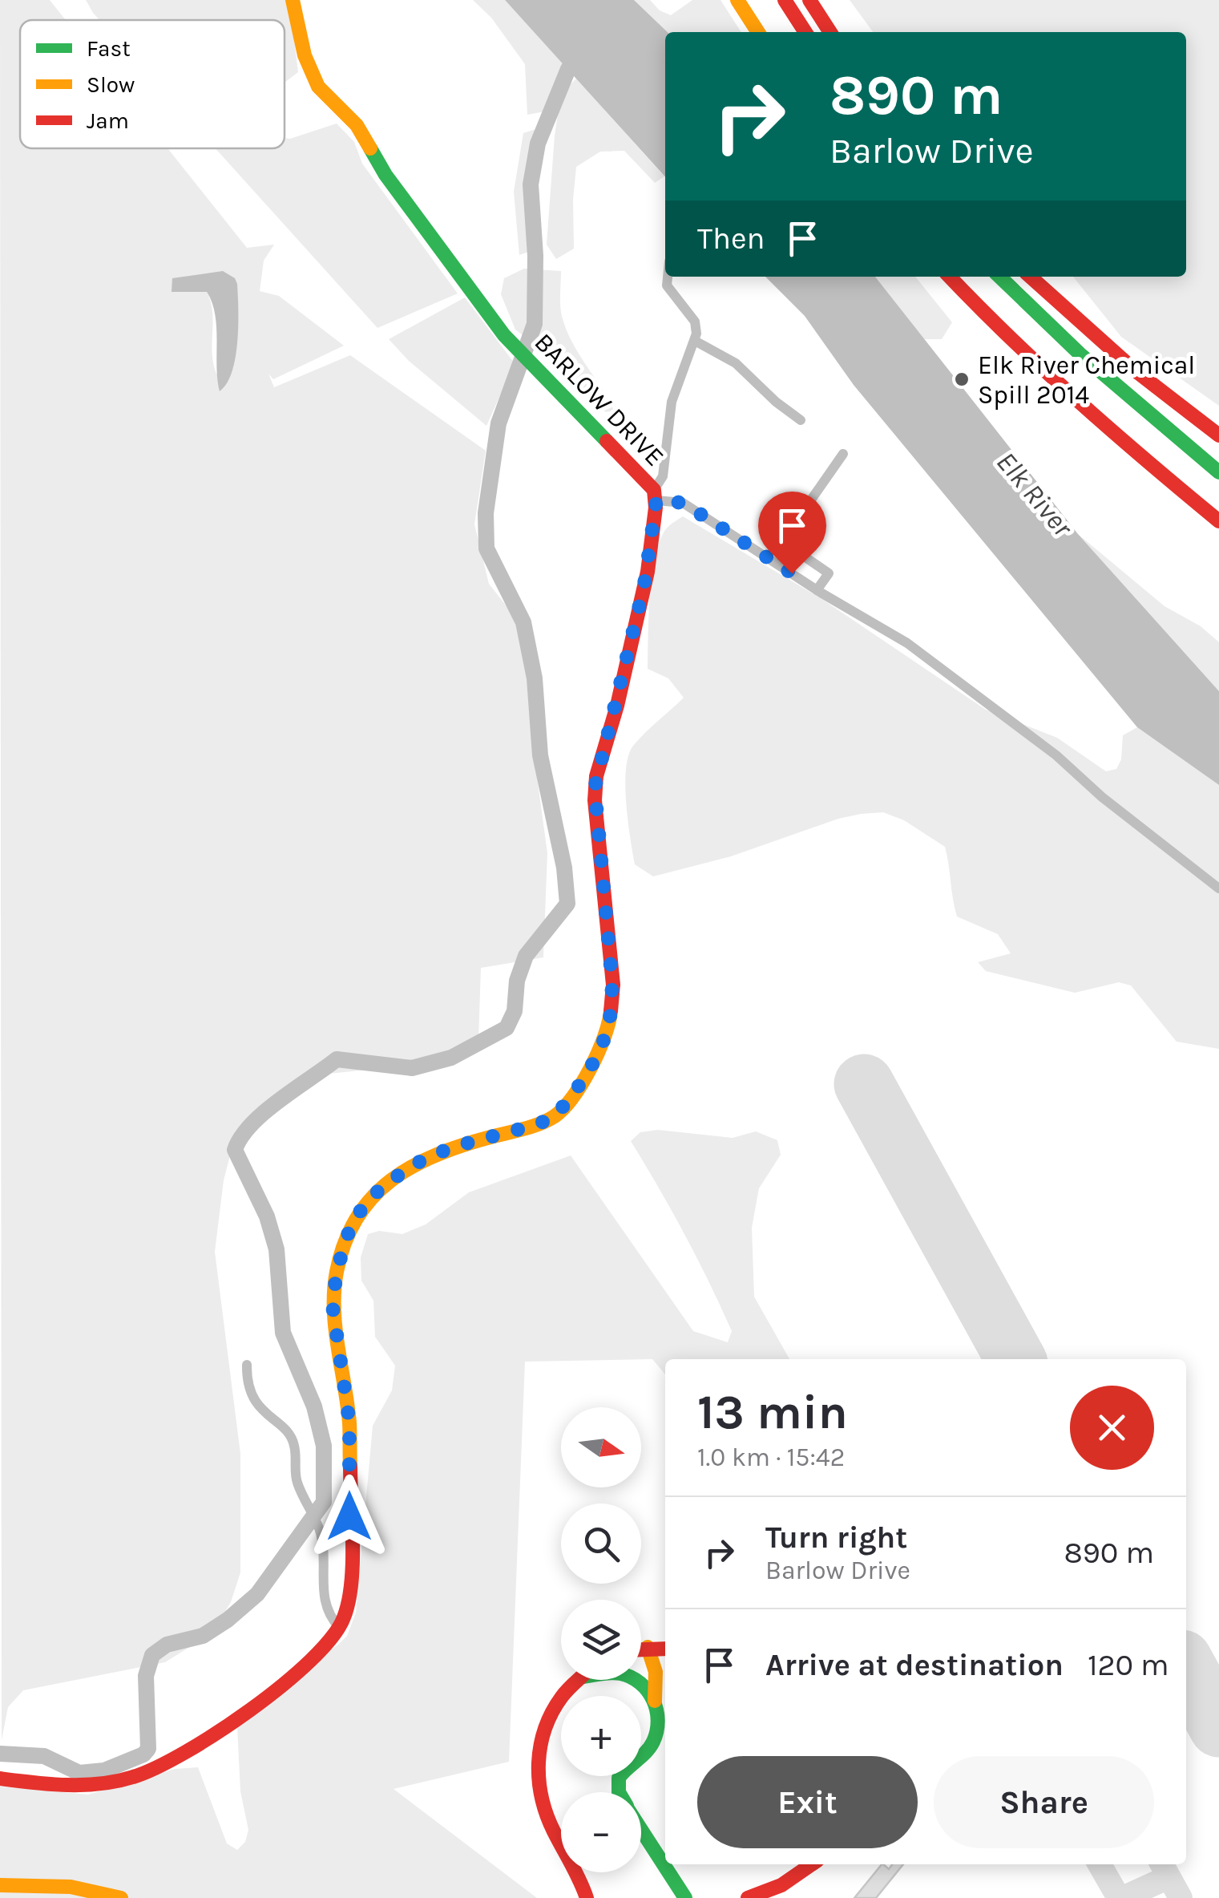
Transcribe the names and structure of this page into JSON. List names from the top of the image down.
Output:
{
  "streets": {
    "main road": ["BARLOW DRIVE"]
  },
  "water": ["Elk River"],
  "places": ["Elk River Chemical Spill 2014"],
  "legend": ["Fast", "Slow", "Jam"],
  "north": "right",
  "page": {
    "turn": ["890 m", "Barlow Drive"],
    "then": "Then",
    "heading": ["13 min", "1.0 km · 15:42"],
    "map_buttons": ["+", "−"],
    "list": [
      {
        "name": "Turn right",
        "note": "Barlow Drive",
        "value": "890 m"
      },
      {
        "name": "Arrive at destination",
        "value": "120 m"
      }
    ],
    "buttons": ["Exit", "Share"]
  }
}
